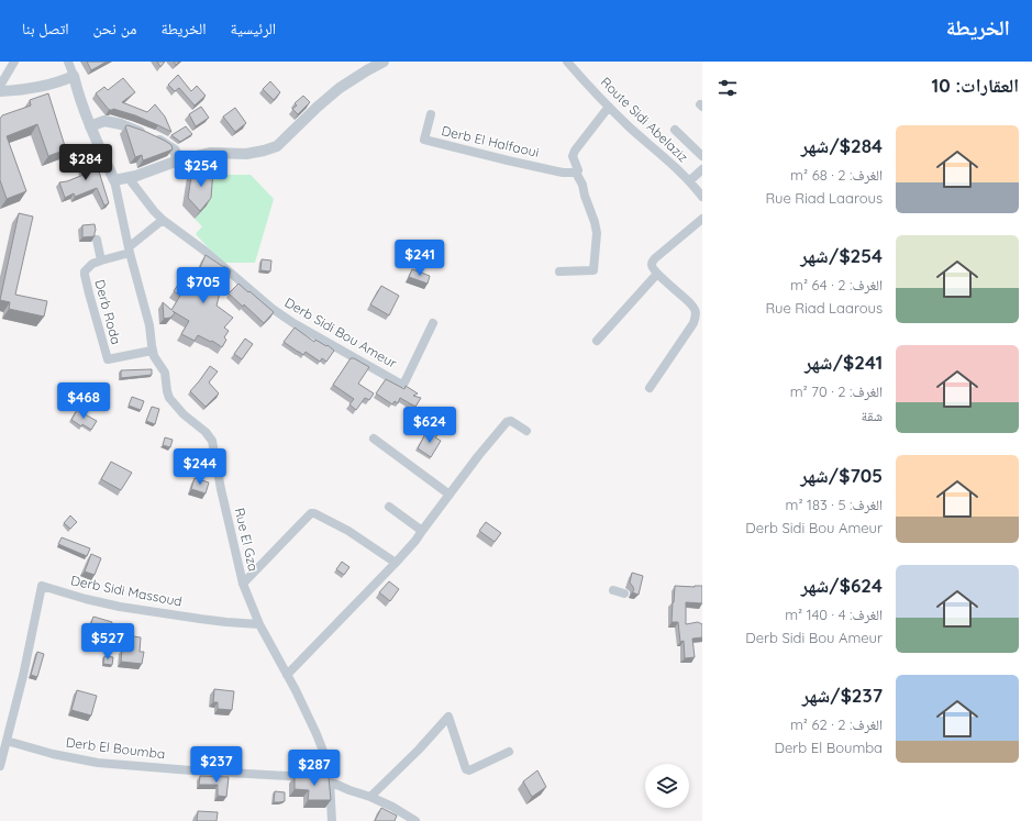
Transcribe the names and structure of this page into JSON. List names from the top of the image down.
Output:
{
  "streets": {
    "street": [
      "Route Sidi Abelaziz",
      "Derb El Halfaoui",
      "Derb Roda",
      "Derb Sidi Bou Ameur",
      "Rue El Gza",
      "Derb Sidi Massoud",
      "Derb El Boumba"
    ]
  },
  "crossings": [
    ["Derb Roda", "Rue El Gza"],
    ["Rue El Gza", "Derb Sidi Massoud"],
    ["Rue El Gza", "Derb El Boumba"],
    ["Derb Sidi Massoud", "Derb El Boumba"]
  ],
  "page": {
    "header": "الخريطة",
    "nav": [
      "الرئيسية",
      "الخريطة",
      "من نحن",
      "اتصل بنا"
    ],
    "heading": "العقارات: 10",
    "list": [
      {
        "name": "$284/شهر",
        "note": "الغرف: 2 · 68 m² · Rue Riad Laarous"
      },
      {
        "name": "$254/شهر",
        "note": "الغرف: 2 · 64 m² · Rue Riad Laarous"
      },
      {
        "name": "$241/شهر",
        "note": "الغرف: 2 · 70 m² · شقة"
      },
      {
        "name": "$705/شهر",
        "note": "الغرف: 5 · 183 m² · Derb Sidi Bou Ameur"
      },
      {
        "name": "$624/شهر",
        "note": "الغرف: 4 · 140 m² · Derb Sidi Bou Ameur"
      },
      {
        "name": "$237/شهر",
        "note": "الغرف: 2 · 62 m² · Derb El Boumba"
      }
    ],
    "price": [
      "$284",
      "$254",
      "$241",
      "$705",
      "$468",
      "$624",
      "$244",
      "$527",
      "$237",
      "$287"
    ]
  }
}
